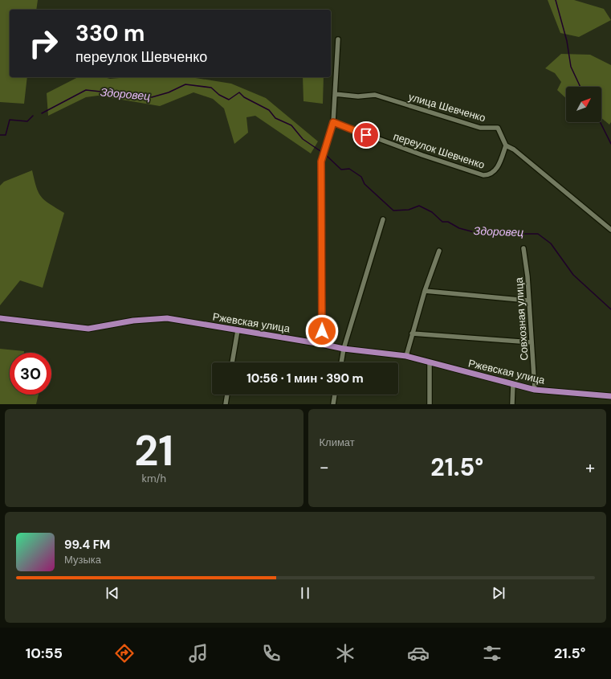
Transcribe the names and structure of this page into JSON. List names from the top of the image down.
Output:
{
  "streets": {
    "main road": ["Ржевская улица"],
    "street": ["улица Шевченко", "переулок Шевченко", "Совхозная улица"]
  },
  "crossings": [
    ["улица Шевченко", "переулок Шевченко"],
    ["Совхозная улица", "Ржевская улица"]
  ],
  "water": ["Здоровец"],
  "north": "top right",
  "page": {
    "turn": ["330 m", "переулок Шевченко"],
    "limit": "30",
    "trip": "10:56 · 1 мин · 390 m",
    "tile": [
      ["21", "km/h"],
      "Климат"
    ],
    "heat": ["−", "21.5°", "+"],
    "song": ["99.4 FM", "Музыка"],
    "tabs": ["10:55", "21.5°"]
  }
}
